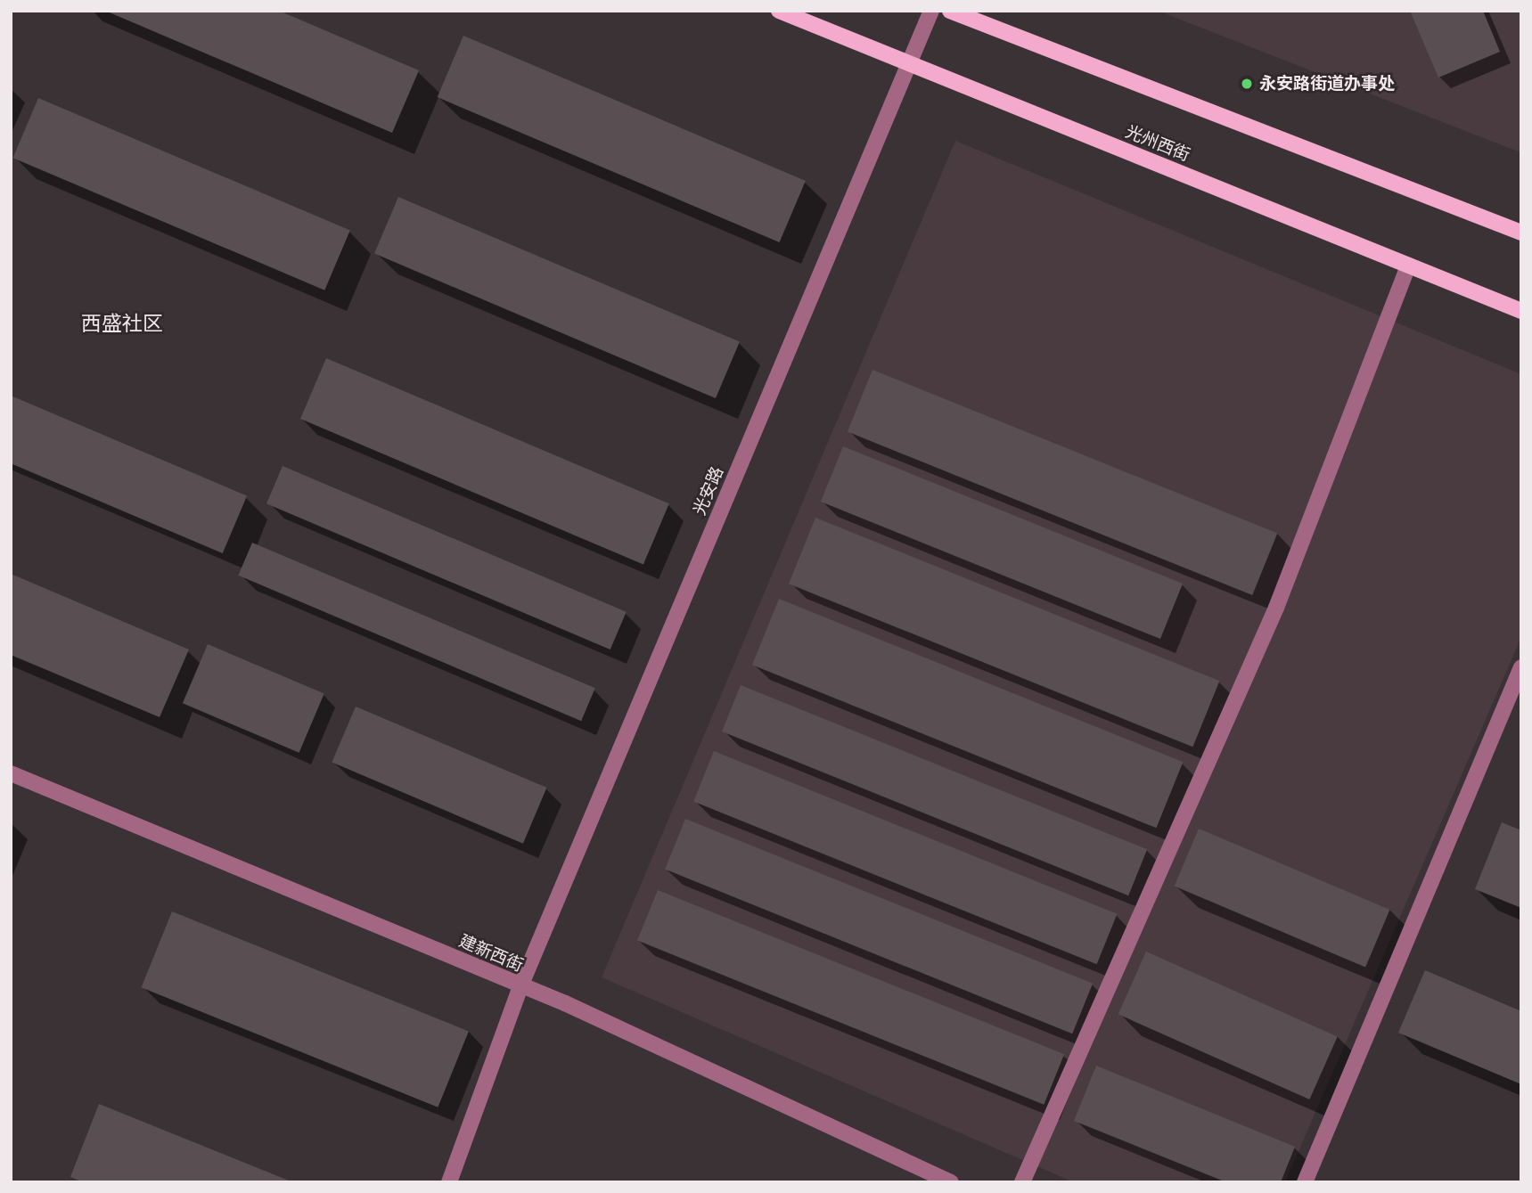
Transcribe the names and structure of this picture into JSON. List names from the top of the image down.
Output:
{
  "streets": {
    "main road": ["光州西街"],
    "street": ["光安路", "建新西街"]
  },
  "crossings": [
    ["光州西街", "光安路"],
    ["光安路", "建新西街"]
  ],
  "districts": ["西盛社区"],
  "places": ["永安路街道办事处"]
}
